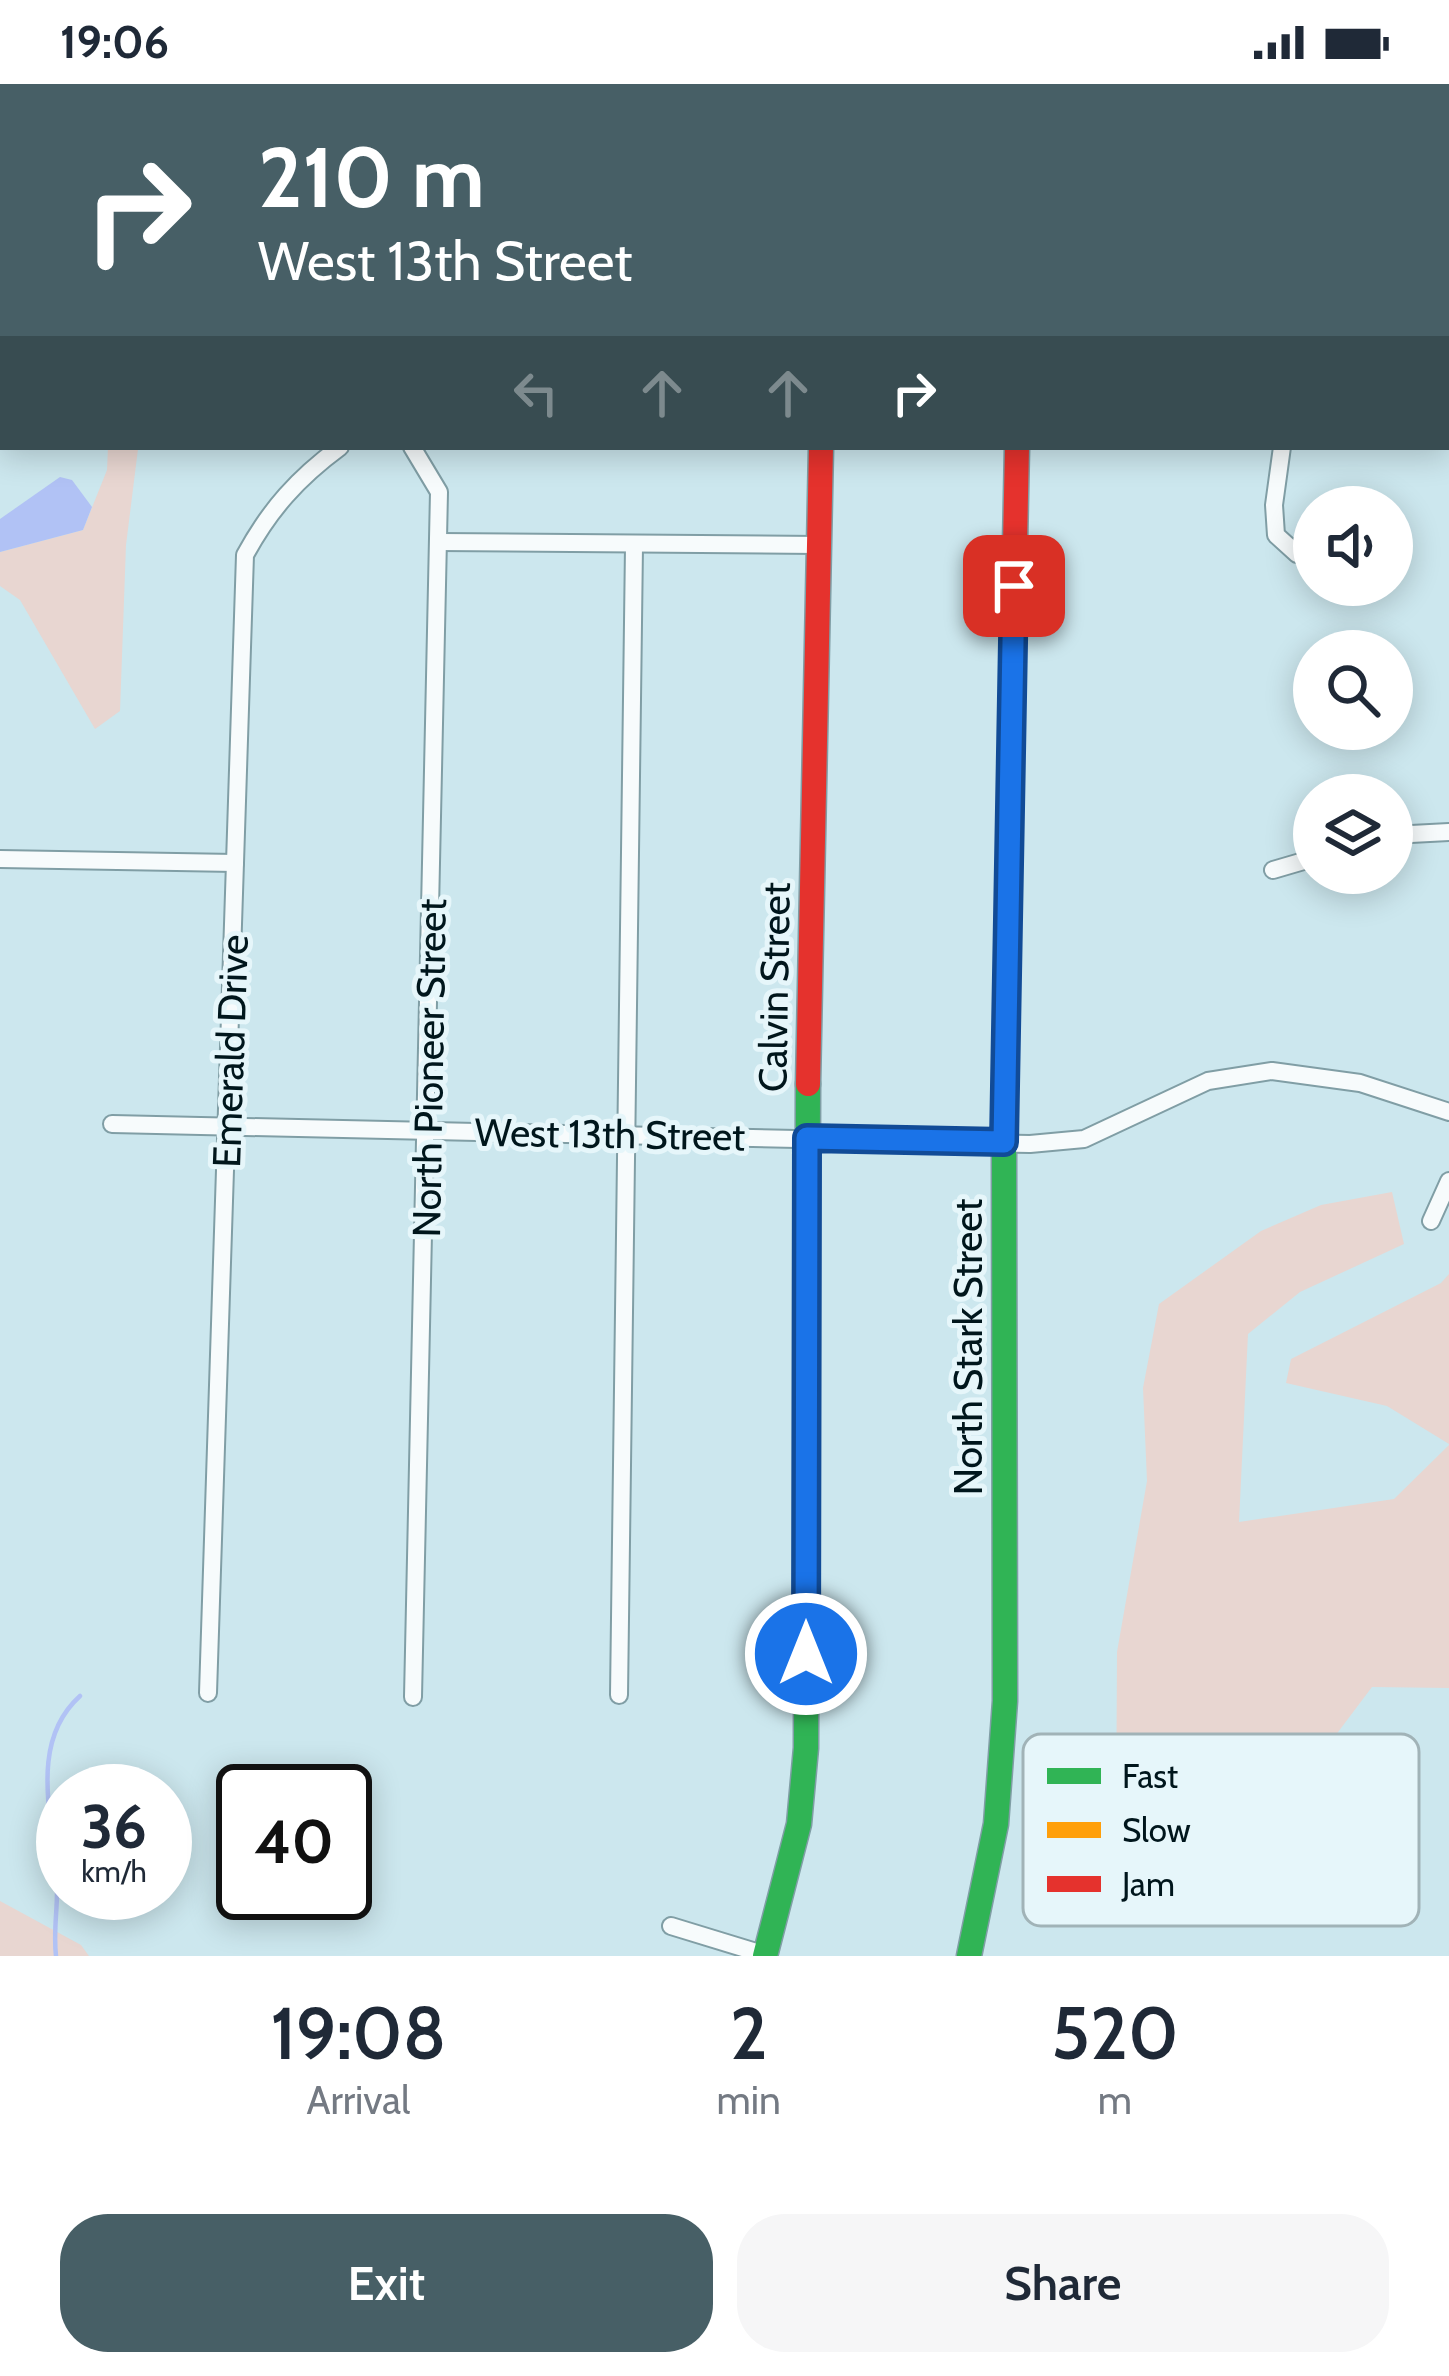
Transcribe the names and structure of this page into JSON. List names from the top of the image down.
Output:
{
  "streets": {
    "street": [
      "Calvin Street",
      "Emerald Drive",
      "North Pioneer Street",
      "West 13th Street",
      "North Stark Street"
    ]
  },
  "crossings": [
    ["Calvin Street", "West 13th Street"],
    ["Emerald Drive", "West 13th Street"],
    ["North Pioneer Street", "West 13th Street"],
    ["West 13th Street", "North Stark Street"]
  ],
  "legend": ["Fast", "Slow", "Jam"],
  "page": {
    "status": "19:06",
    "turn": ["210 m", "West 13th Street"],
    "speed": "36 km/h",
    "limit": "40",
    "eta": [
      "19:08",
      "Arrival",
      "2",
      "min",
      "520",
      "m"
    ],
    "buttons": ["Exit", "Share"]
  }
}
